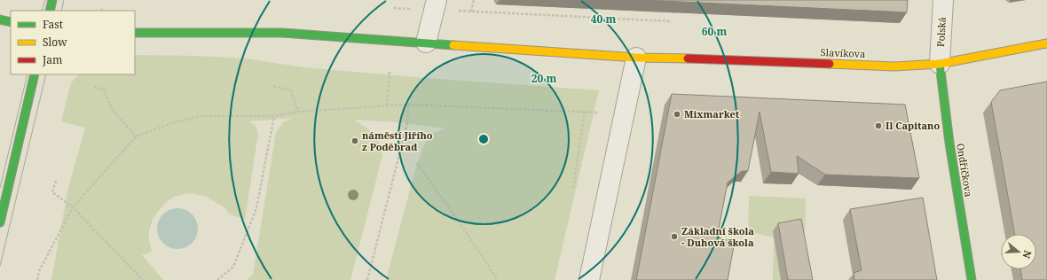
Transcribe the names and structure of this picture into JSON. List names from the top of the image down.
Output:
{
  "streets": {
    "street": ["Polská", "Slavíkova", "Ondříčkova"]
  },
  "crossings": [
    ["Polská", "Slavíkova"],
    ["Polská", "Ondříčkova"],
    ["Slavíkova", "Ondříčkova"]
  ],
  "places": [
    "Mixmarket",
    "Il Capitano",
    "náměstí Jiřího z Poděbrad",
    "Základní škola - Duhová škola"
  ],
  "legend": ["Fast", "Slow", "Jam"],
  "north": "right",
  "rings": ["40 m", "60 m", "20 m"]
}
